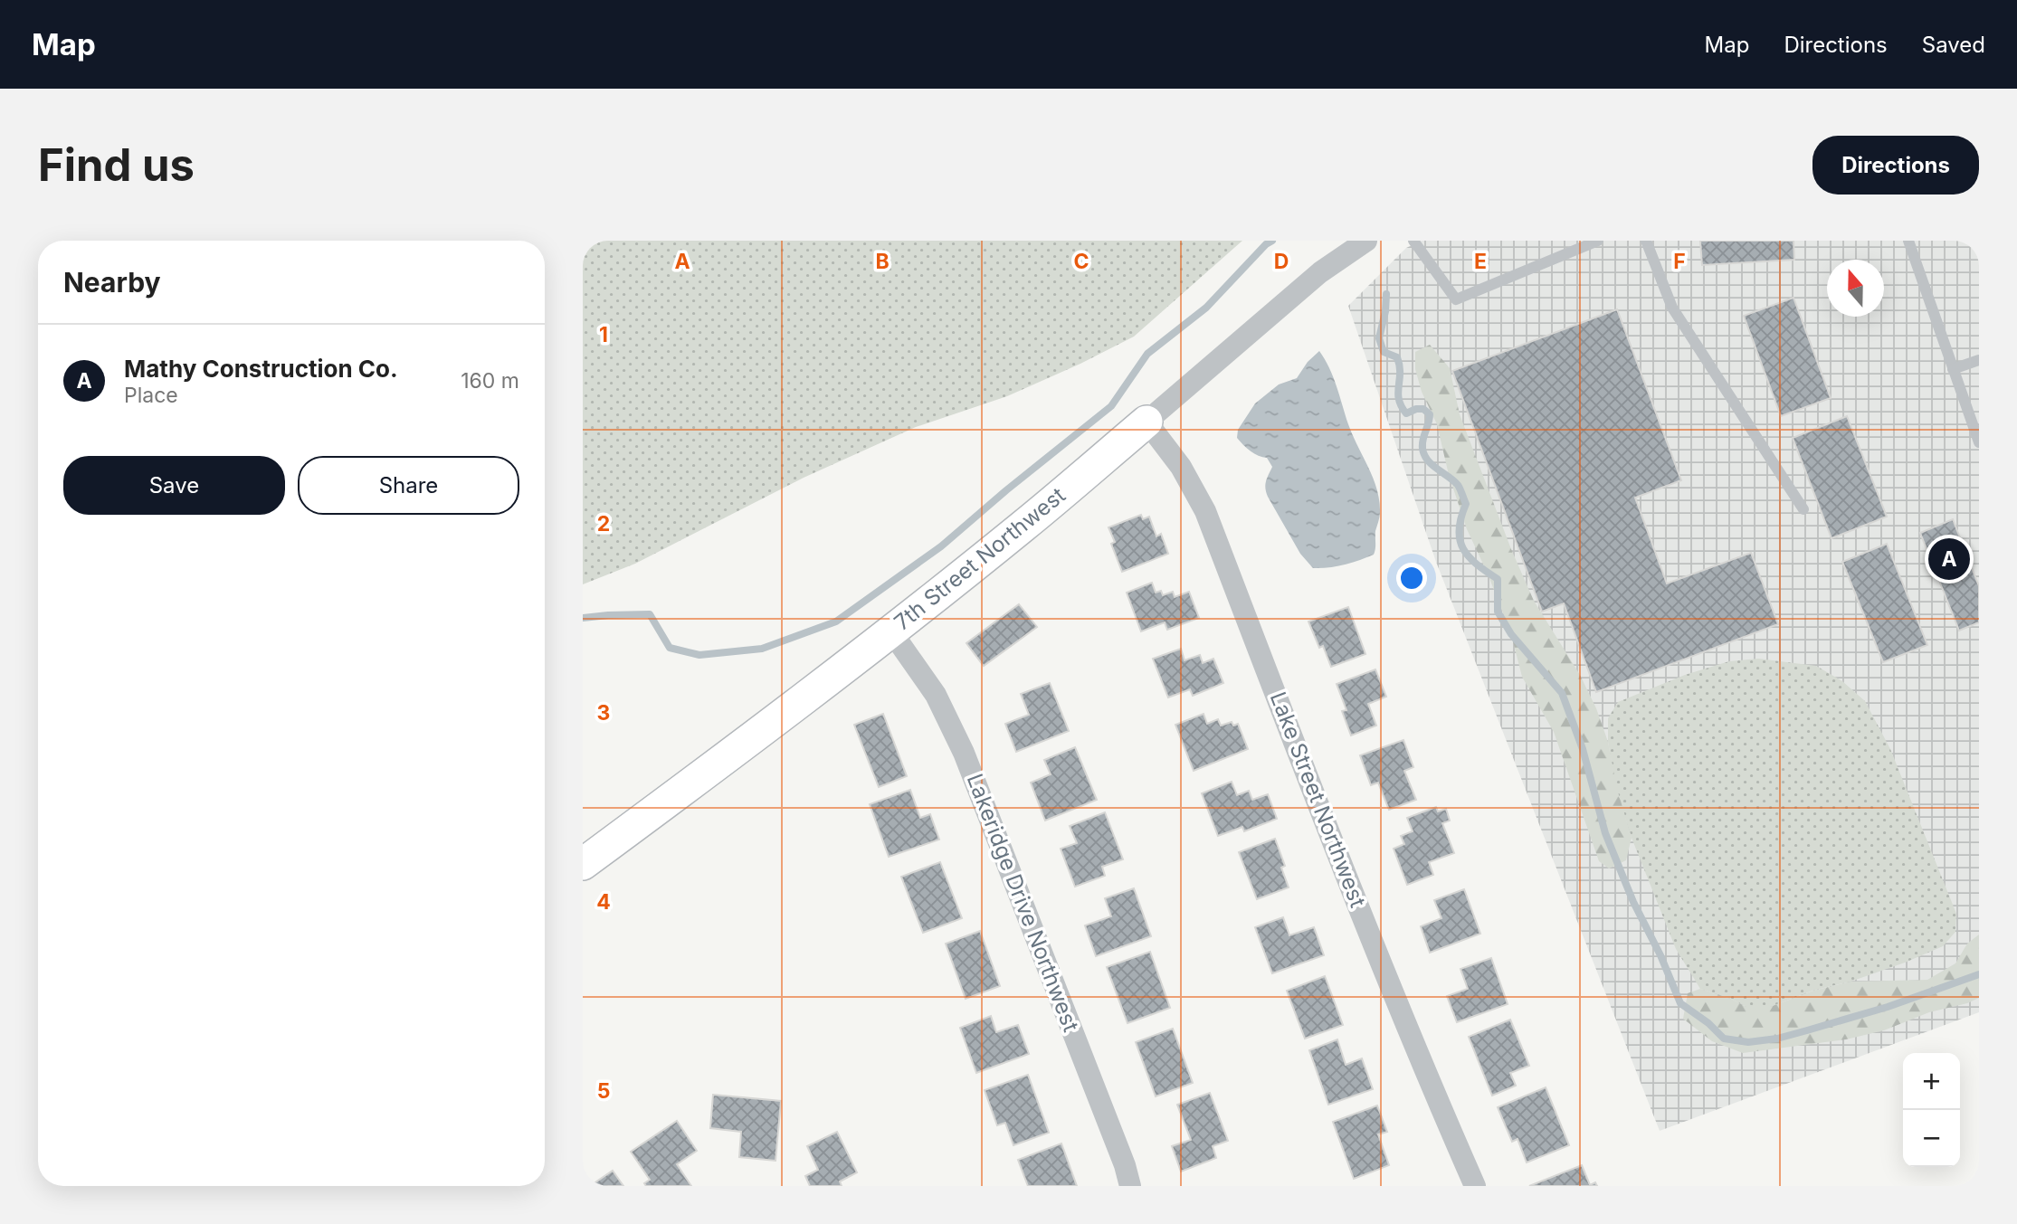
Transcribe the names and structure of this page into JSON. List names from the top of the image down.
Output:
{
  "streets": {
    "street": ["7th Street Northwest", "Lake Street Northwest", "Lakeridge Drive Northwest"]
  },
  "crossings": [
    ["7th Street Northwest", "Lake Street Northwest"],
    ["7th Street Northwest", "Lakeridge Drive Northwest"]
  ],
  "north": "top",
  "page": {
    "header": "Map",
    "nav": ["Map", "Directions", "Saved"],
    "buttons": [
      "Directions",
      ["Save", "Share"]
    ],
    "title": "Find us",
    "heading": "Nearby",
    "list": [
      {
        "mark": "A",
        "name": "Mathy Construction Co.",
        "note": "Place",
        "value": "160 m"
      }
    ],
    "pins": "A",
    "map_buttons": ["+", "−"]
  },
  "grid": {
    "columns": [
      "A",
      "B",
      "C",
      "D",
      "E",
      "F"
    ],
    "rows": [
      "1",
      "2",
      "3",
      "4",
      "5"
    ]
  }
}
